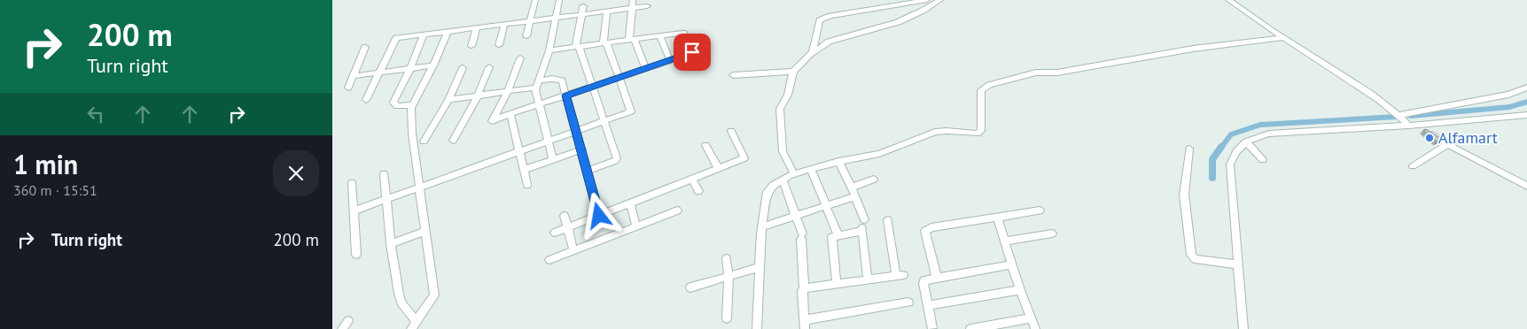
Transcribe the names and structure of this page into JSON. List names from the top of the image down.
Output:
{
  "places": ["Alfamart"],
  "page": {
    "turn": ["200 m", "Turn right"],
    "heading": ["1 min", "360 m · 15:51"],
    "list": [
      {
        "name": "Turn right",
        "value": "200 m"
      }
    ]
  }
}
